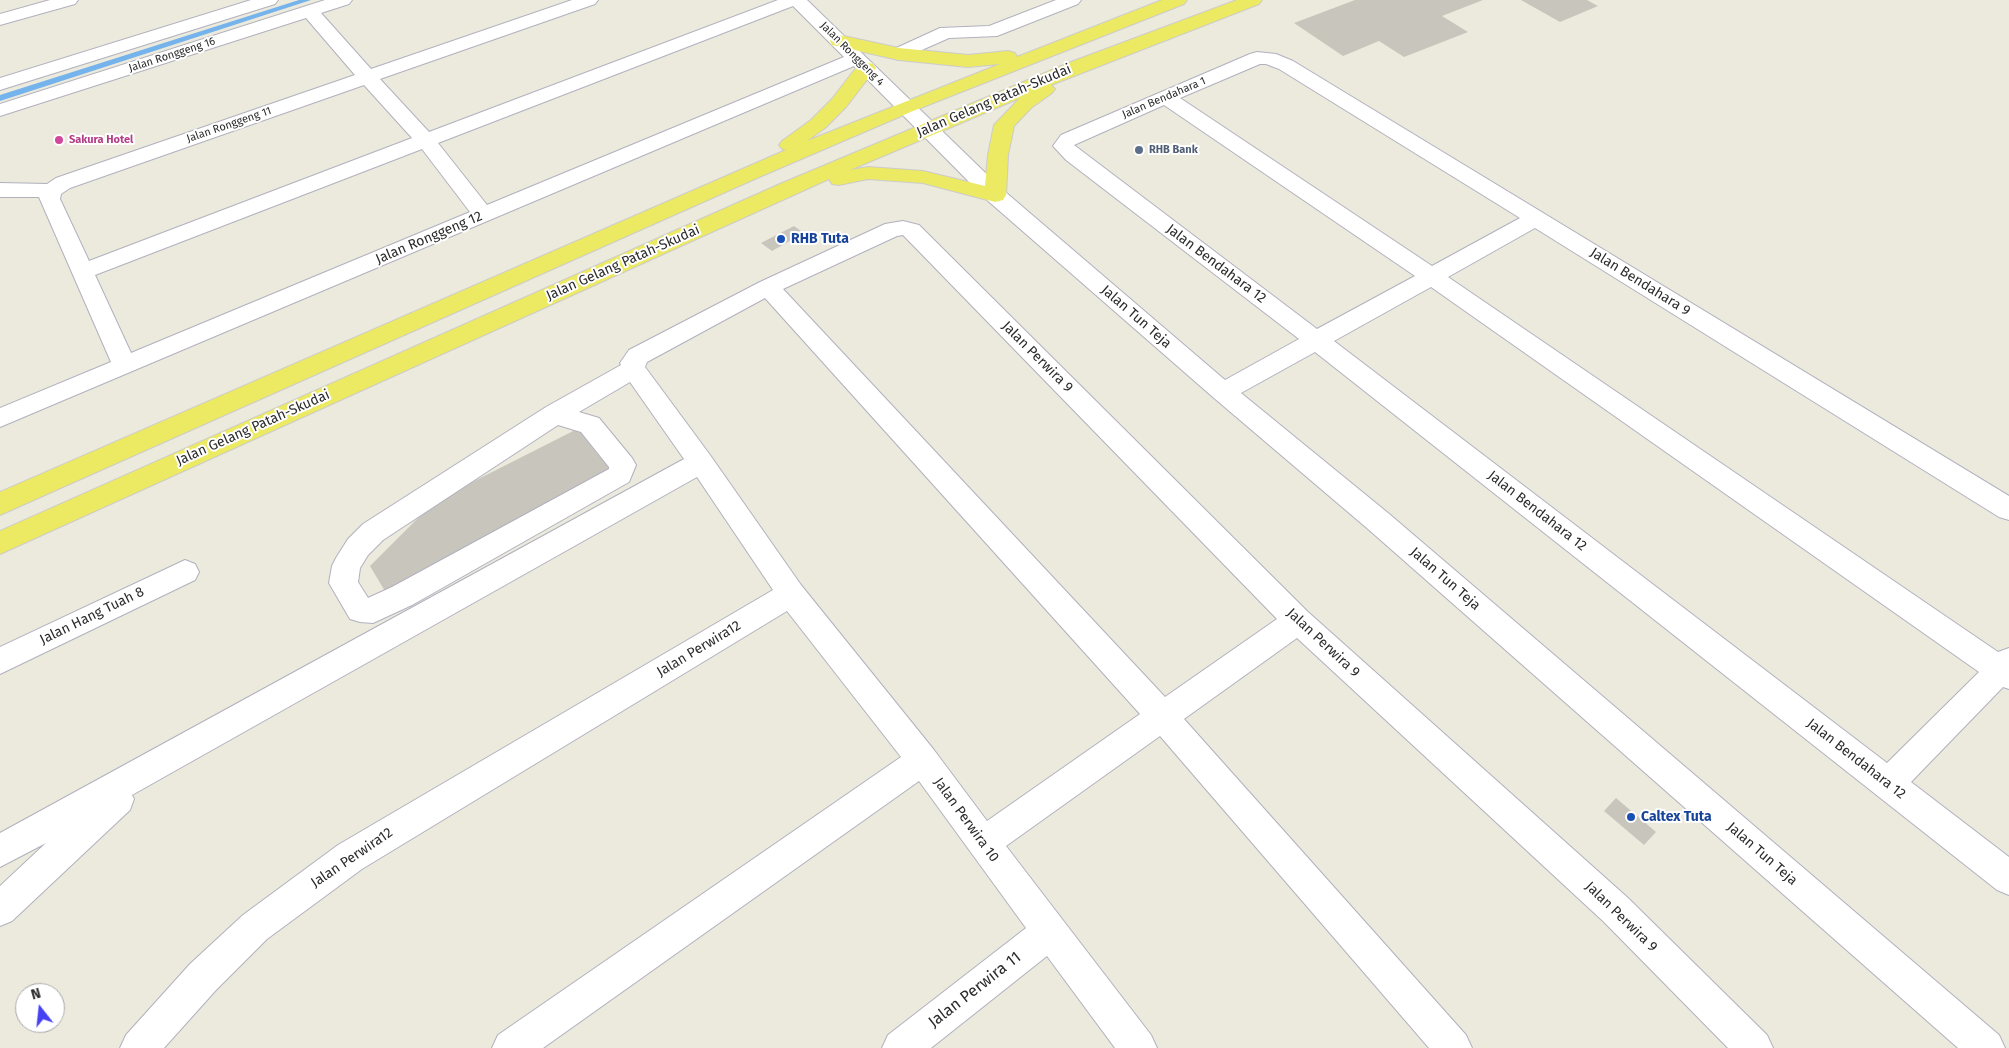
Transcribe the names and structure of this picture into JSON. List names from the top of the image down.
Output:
{
  "streets": {
    "main road": ["Jalan Gelang Patah-Skudai"],
    "street": [
      "Jalan Ronggeng 4",
      "Jalan Ronggeng 16",
      "Jalan Bendahara 1",
      "Jalan Ronggeng 11",
      "Jalan Ronggeng 12",
      "Jalan Bendahara 12",
      "Jalan Bendahara 9",
      "Jalan Tun Teja",
      "Jalan Perwira 9",
      "Jalan Hang Tuah 8",
      "Jalan Perwira12",
      "Jalan Perwira 10",
      "Jalan Perwira 11"
    ]
  },
  "crossings": [
    ["Jalan Ronggeng 4", "Jalan Gelang Patah-Skudai"],
    ["Jalan Ronggeng 4", "Jalan Ronggeng 12"],
    ["Jalan Ronggeng 4", "Jalan Tun Teja"],
    ["Jalan Bendahara 1", "Jalan Bendahara 12"],
    ["Jalan Bendahara 1", "Jalan Bendahara 9"],
    ["Jalan Gelang Patah-Skudai", "Jalan Tun Teja"],
    ["Jalan Perwira12", "Jalan Perwira 10"],
    ["Jalan Perwira 10", "Jalan Perwira 11"]
  ],
  "places": [
    "Sakura Hotel",
    "RHB Bank",
    "RHB Tuta",
    "Caltex Tuta"
  ],
  "north": "top"
}
